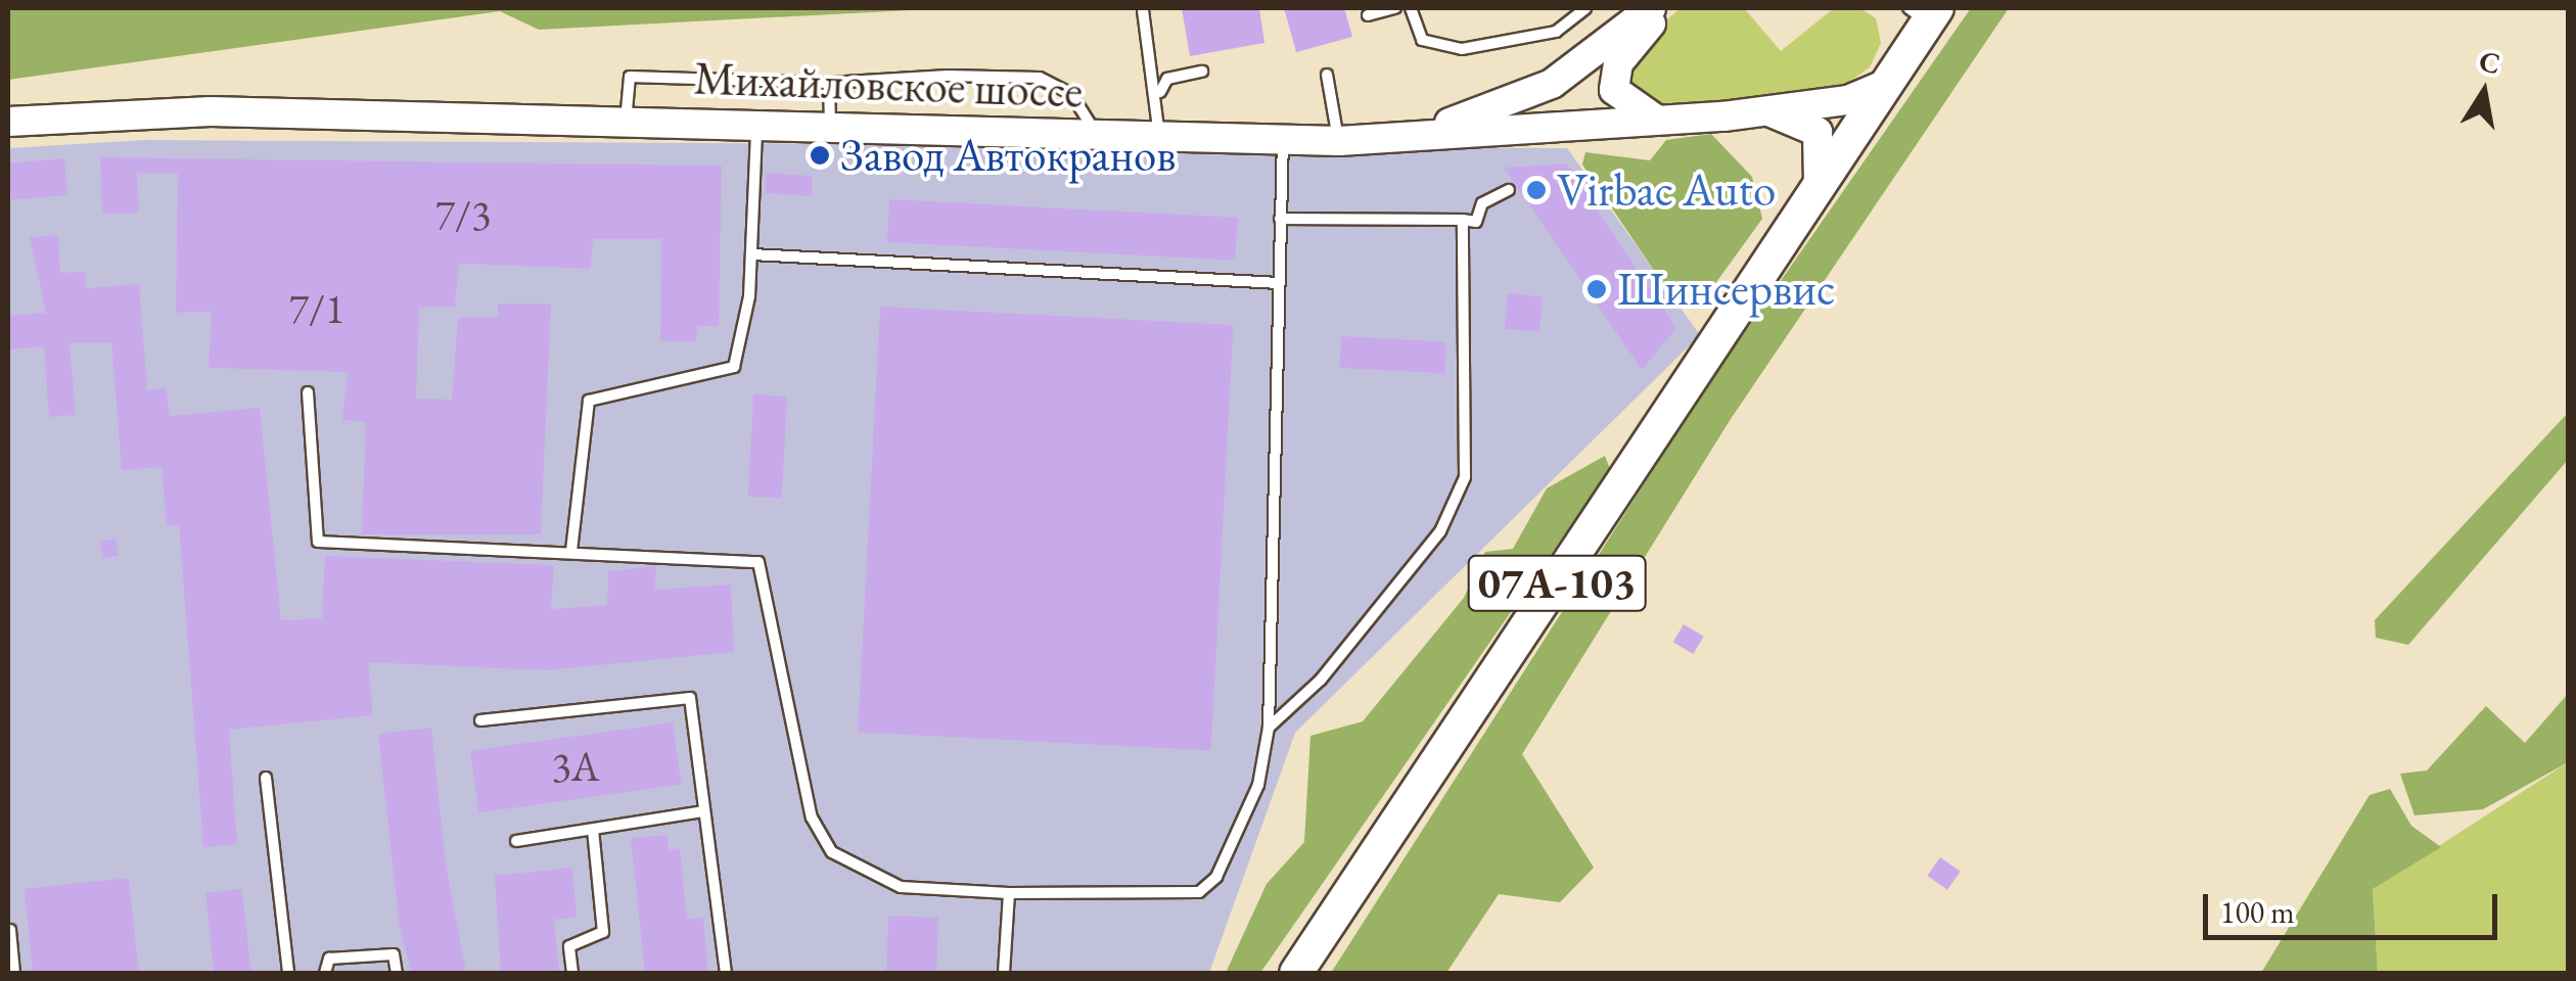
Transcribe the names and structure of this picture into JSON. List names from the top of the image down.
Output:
{
  "streets": {
    "main road": ["Михайловское шоссе", "07А-103"]
  },
  "crossings": [
    ["Михайловское шоссе", "07А-103"]
  ],
  "places": ["Завод Автокранов", "Virbac Auto", "Шинсервис"],
  "house_numbers": ["7/3", "7/1", "3А"],
  "scale_bar": "100 m",
  "north": "top"
}
